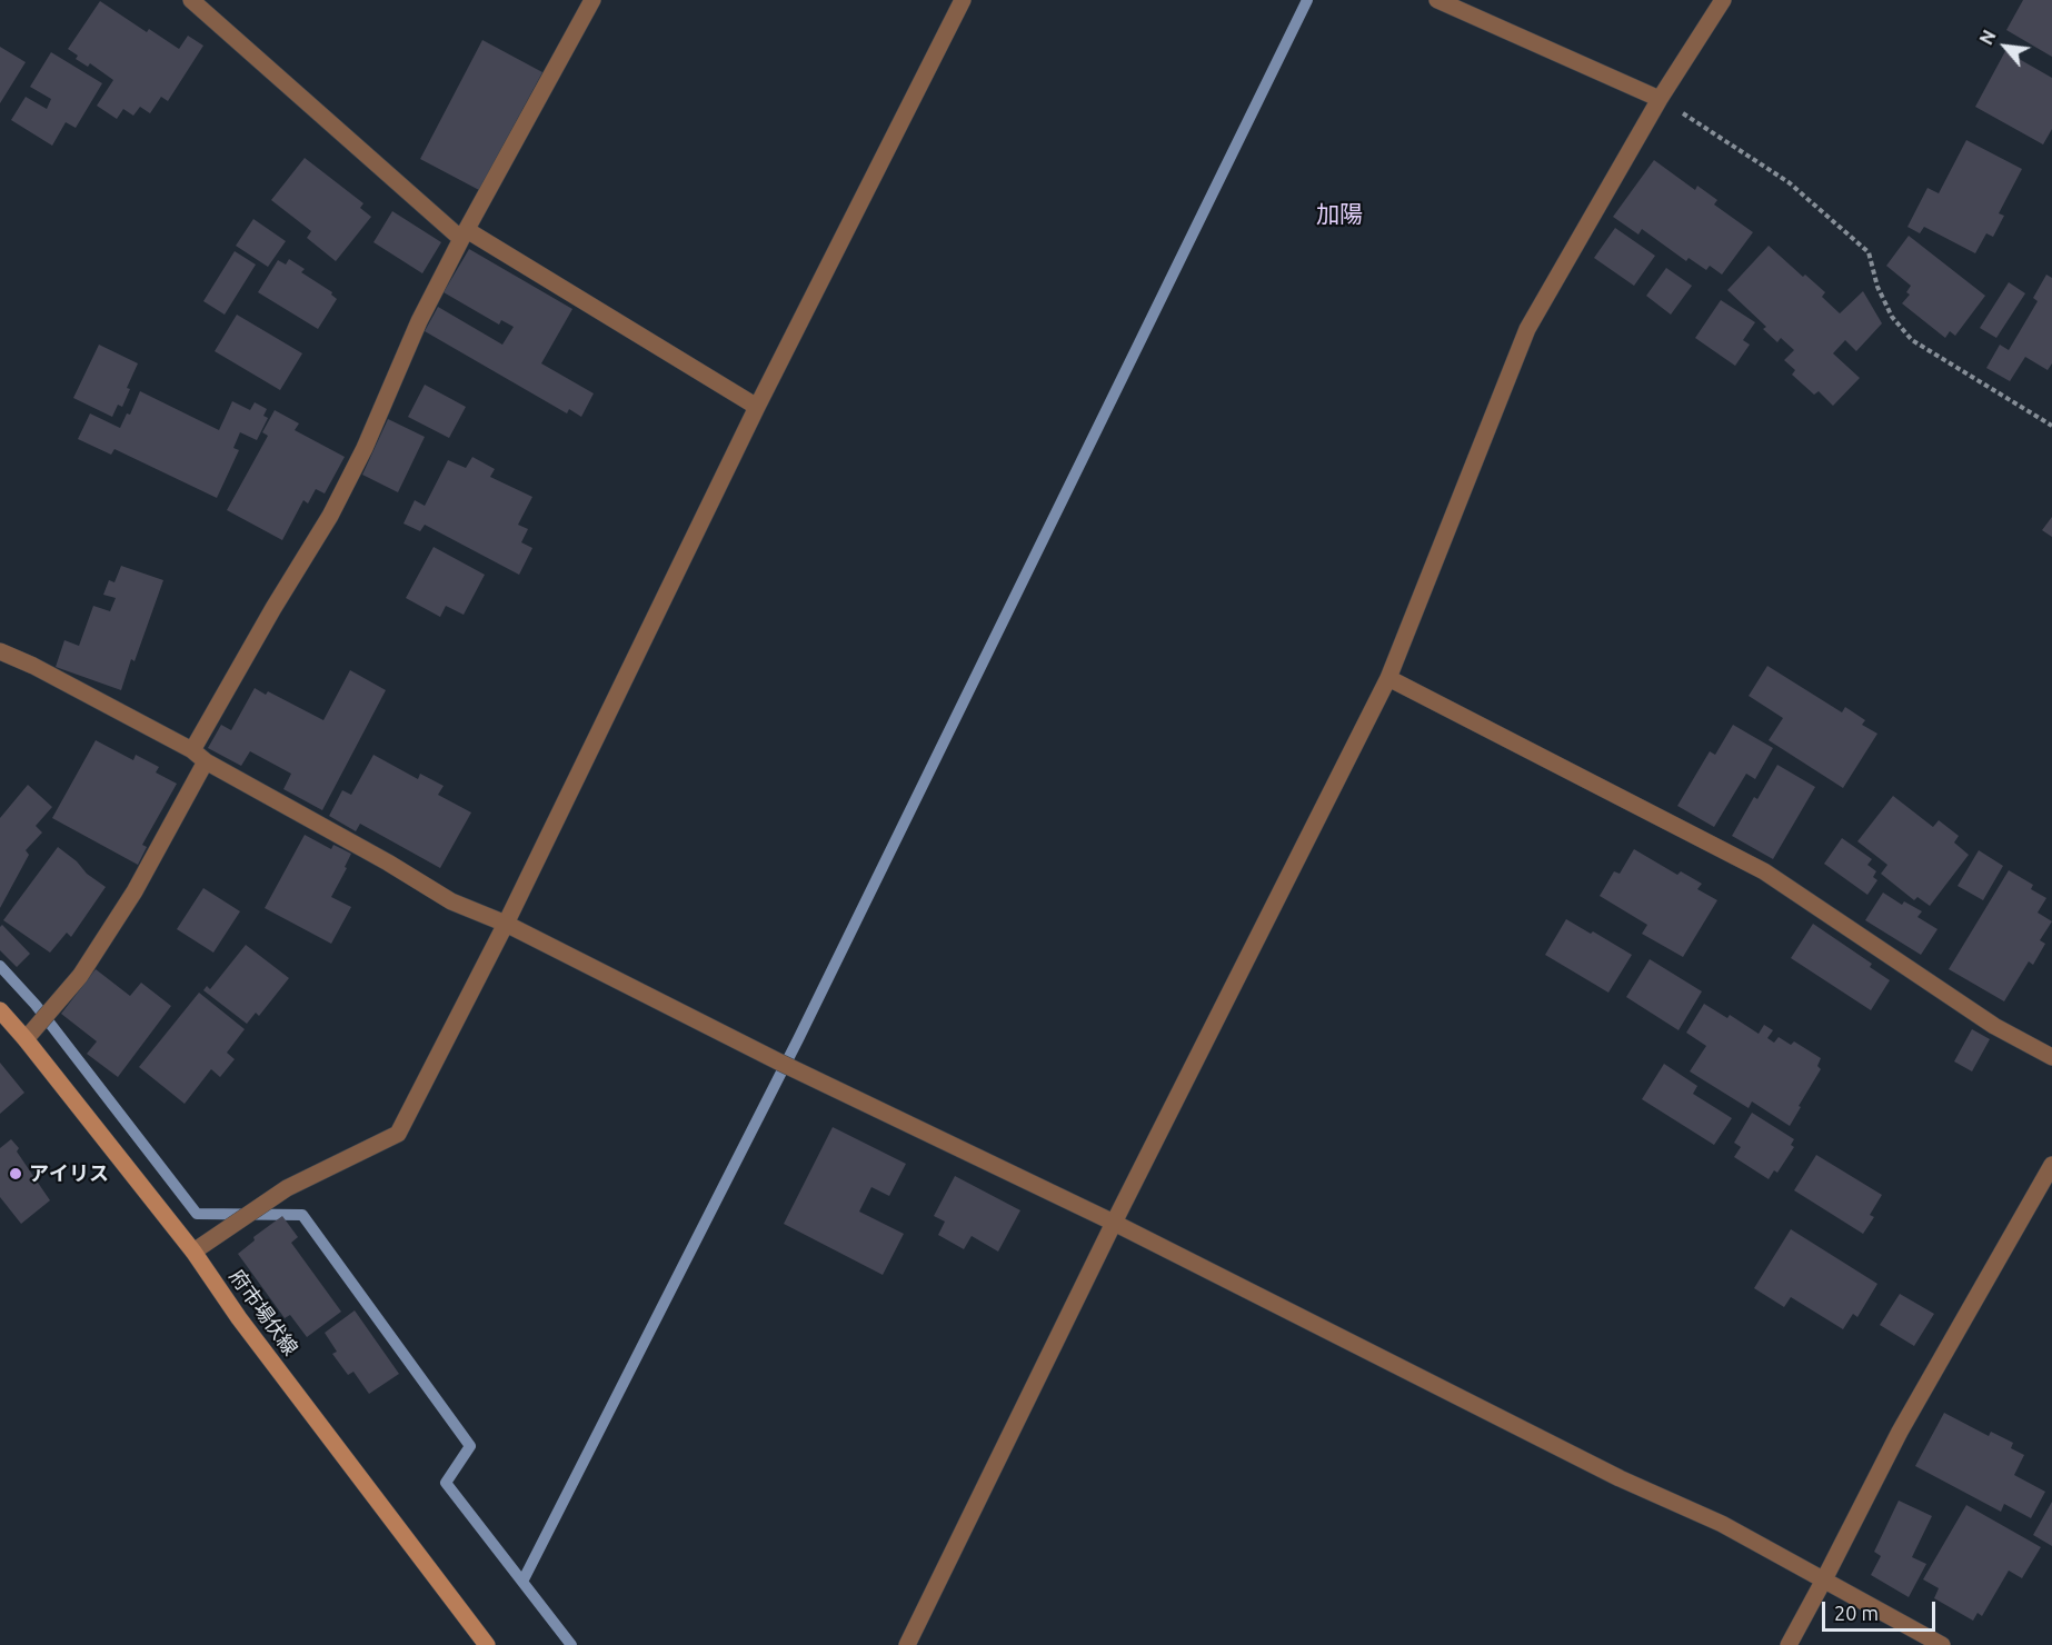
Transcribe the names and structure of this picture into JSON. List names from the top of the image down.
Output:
{
  "streets": {
    "main road": ["府市場伏線"]
  },
  "districts": ["加陽"],
  "places": ["アイリス"],
  "scale_bar": "20 m",
  "north": "top left"
}
